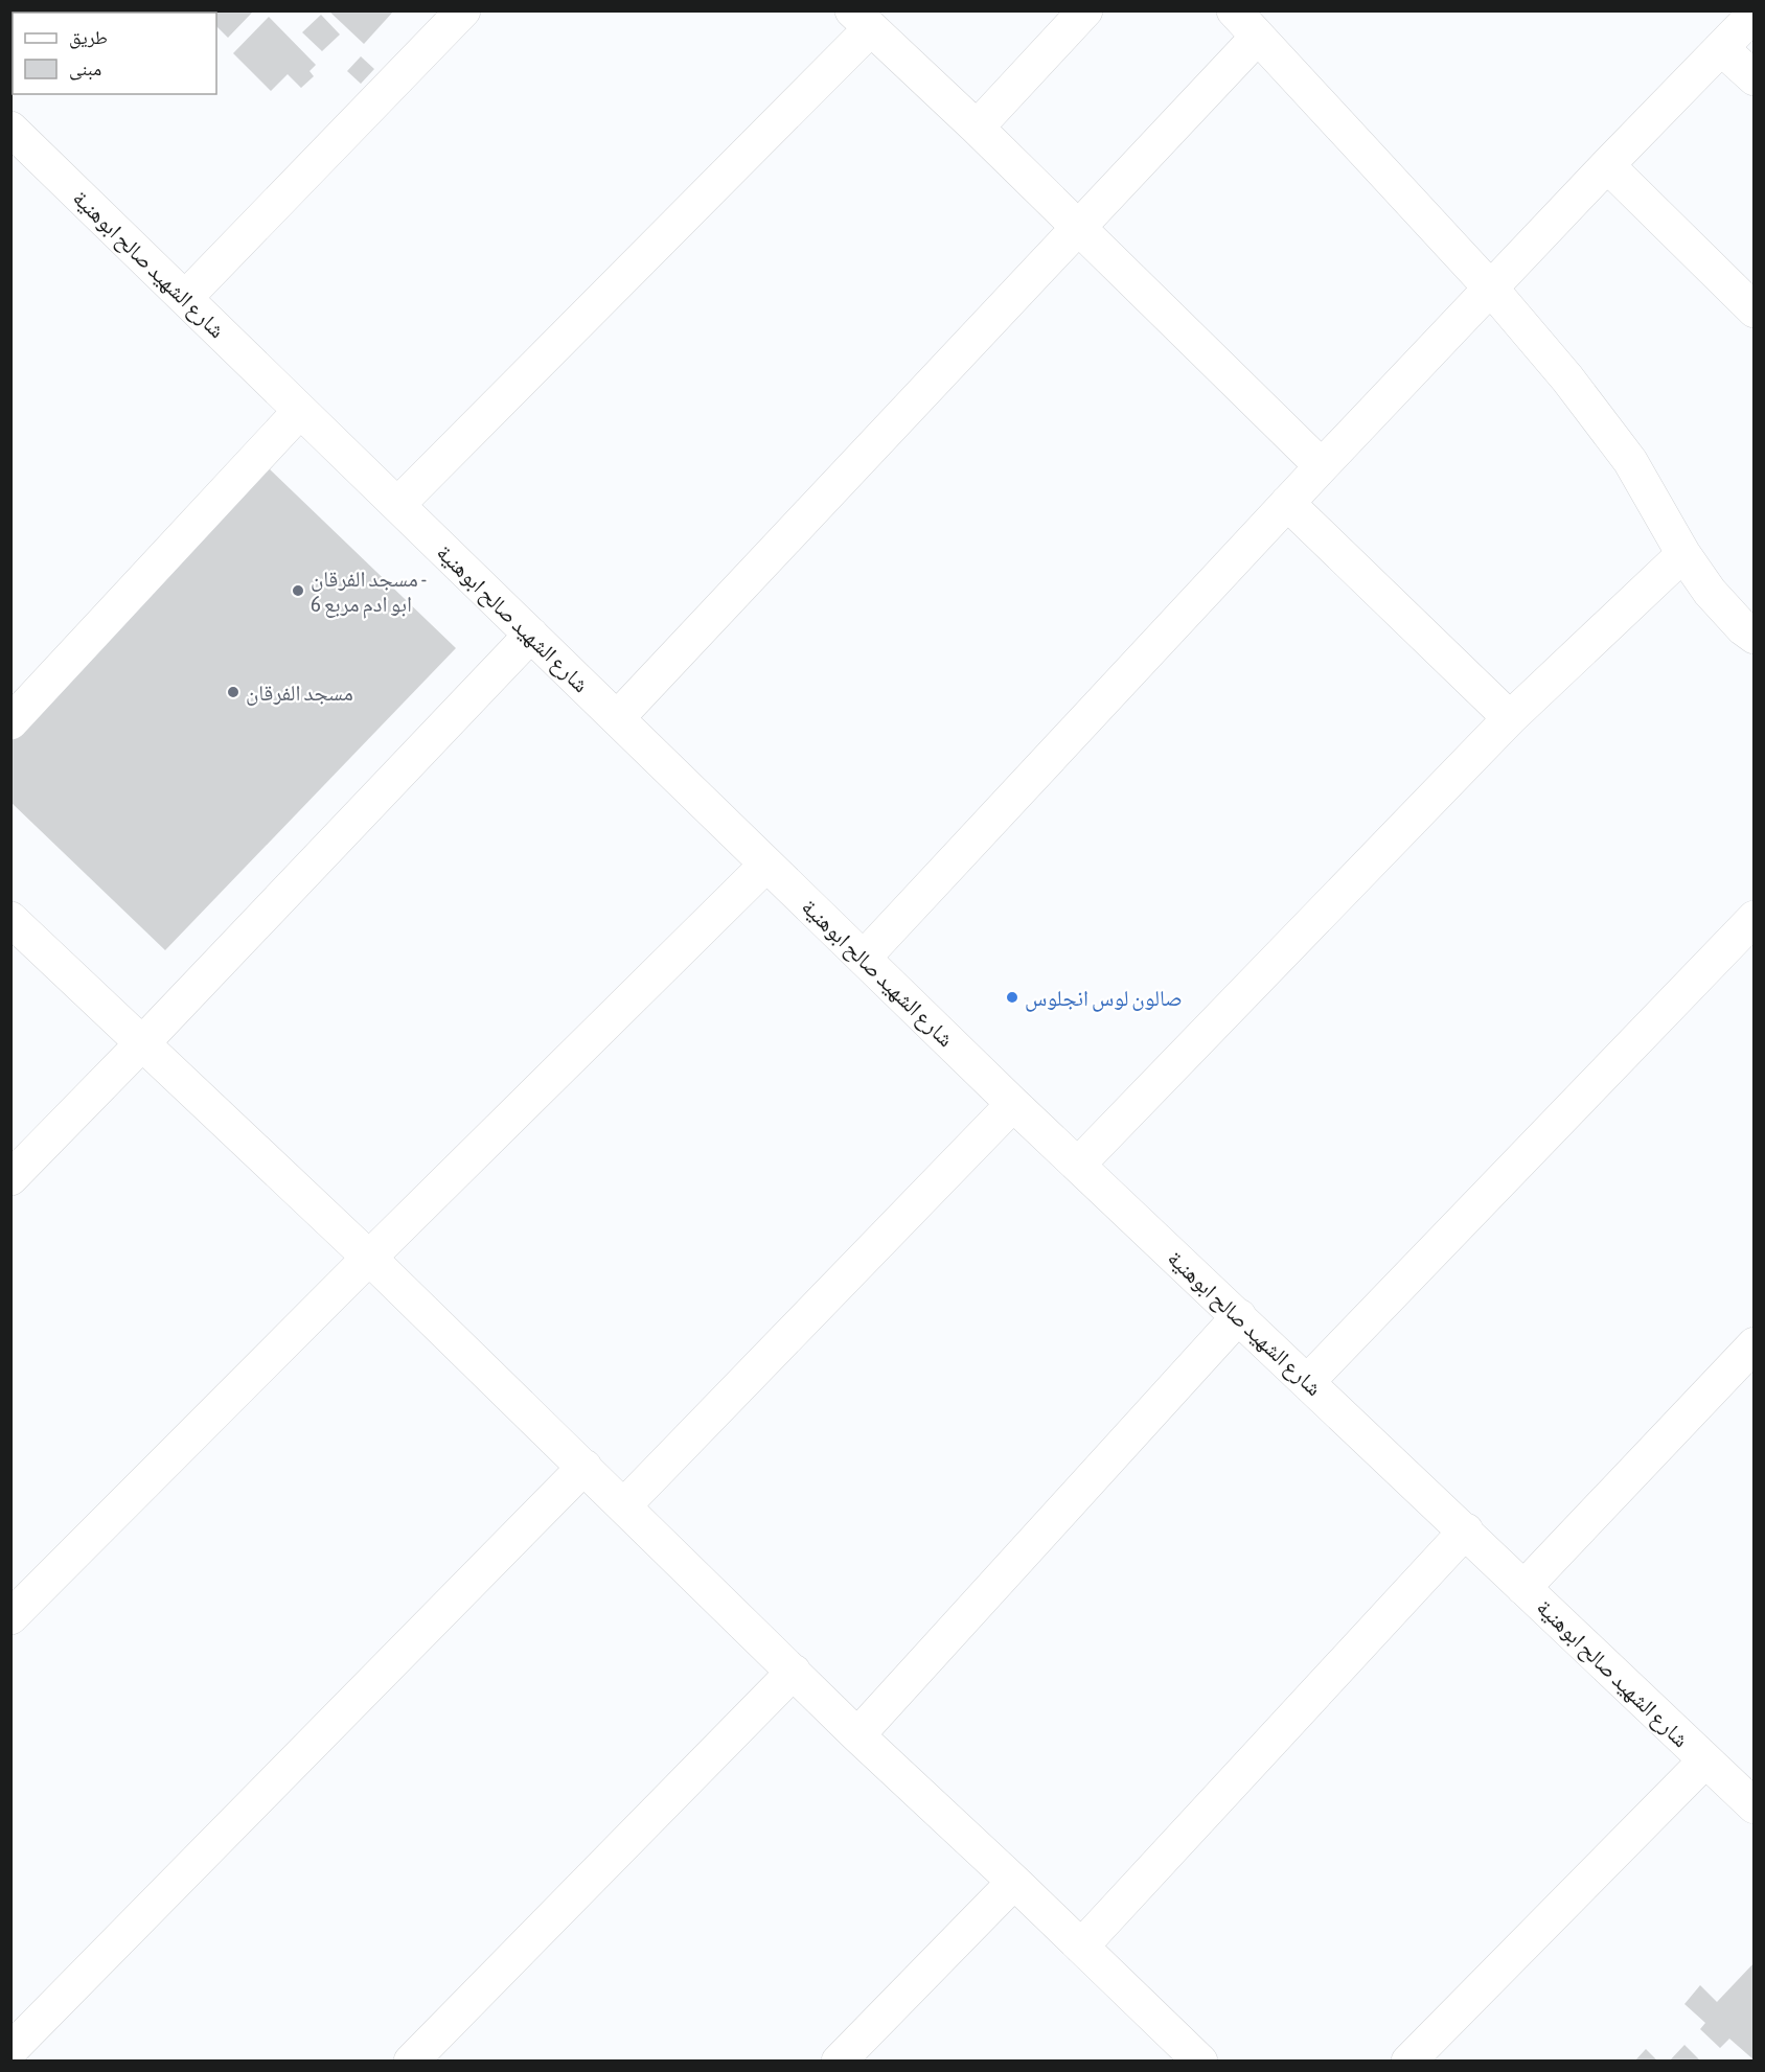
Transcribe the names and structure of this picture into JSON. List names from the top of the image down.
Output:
{
  "streets": {
    "street": ["شارع الشهيد صالح ابوهنية"]
  },
  "places": ["مسجد الفرقان - ابو ادم مربع 6", "مسجد الفرقان", "صالون لوس انجلوس"],
  "legend": ["طريق", "مبنى"]
}
